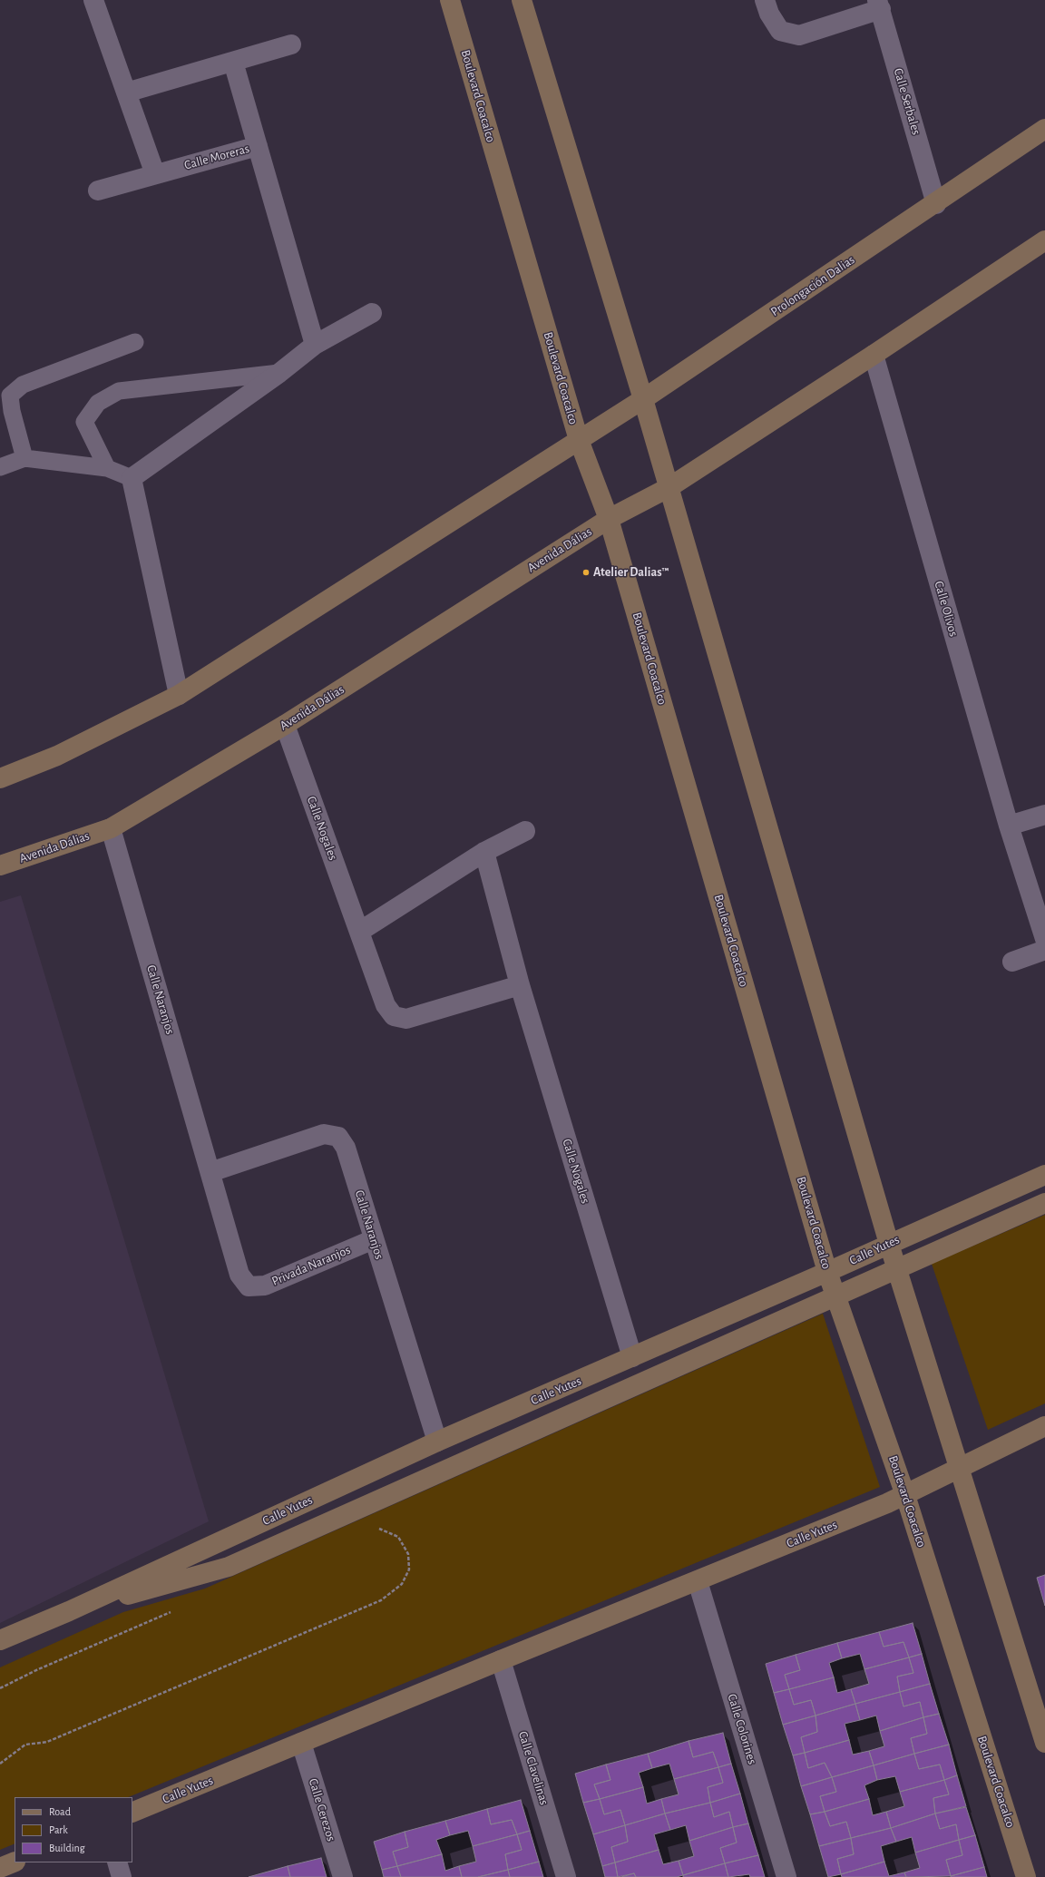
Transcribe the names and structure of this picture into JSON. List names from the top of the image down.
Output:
{
  "streets": {
    "main road": [
      "Boulevard Coacalco",
      "Prolongación Dalias",
      "Avenida Dálias",
      "Calle Yutes"
    ],
    "street": [
      "Calle Serbales",
      "Calle Moreras",
      "Calle Olivos",
      "Calle Nogales",
      "Calle Naranjos",
      "Privada Naranjos",
      "Calle Colorines",
      "Calle Clavelinas",
      "Calle Cerezos"
    ]
  },
  "crossings": [
    ["Boulevard Coacalco", "Prolongación Dalias"],
    ["Boulevard Coacalco", "Avenida Dálias"],
    ["Boulevard Coacalco", "Calle Yutes"],
    ["Calle Serbales", "Prolongación Dalias"],
    ["Avenida Dálias", "Calle Nogales"],
    ["Avenida Dálias", "Calle Naranjos"],
    ["Calle Nogales", "Calle Yutes"],
    ["Calle Naranjos", "Calle Yutes"],
    ["Calle Naranjos", "Privada Naranjos"],
    ["Calle Yutes", "Calle Colorines"],
    ["Calle Yutes", "Calle Clavelinas"],
    ["Calle Yutes", "Calle Cerezos"]
  ],
  "places": ["Atelier Dalias™"],
  "legend": ["Road", "Park", "Building"]
}
